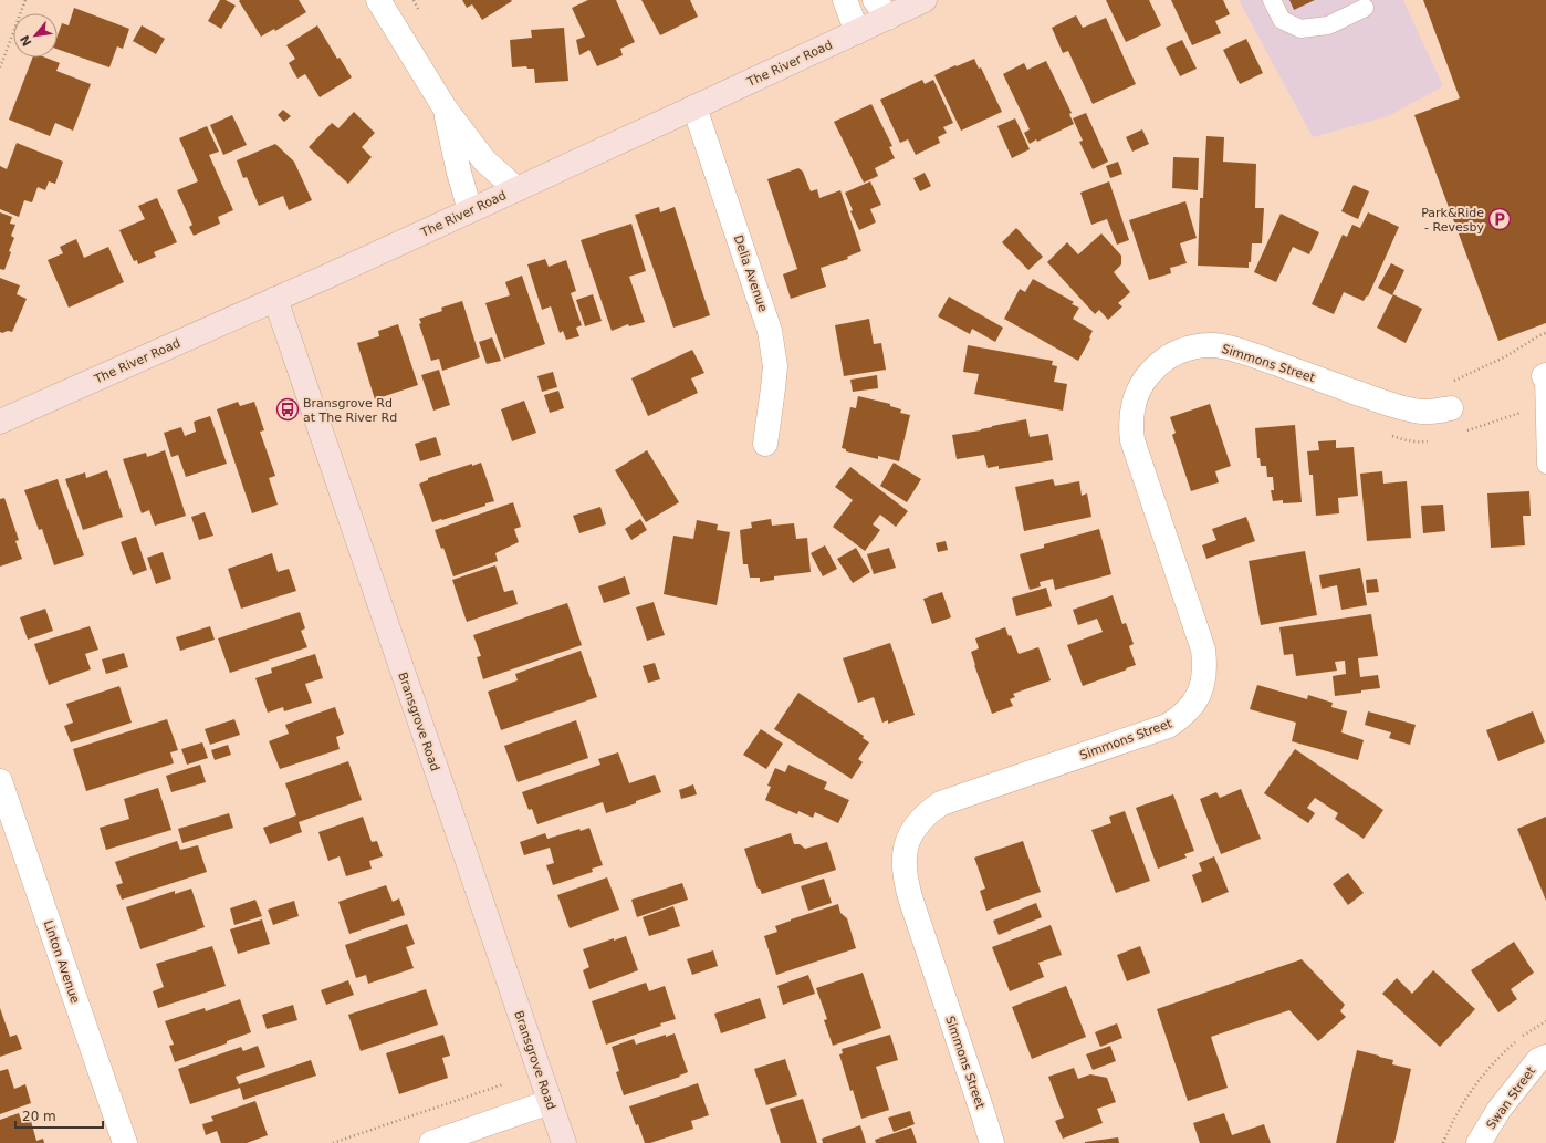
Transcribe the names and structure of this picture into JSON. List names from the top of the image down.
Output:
{
  "streets": {
    "main road": ["The River Road", "Bransgrove Road"],
    "street": [
      "Delia Avenue",
      "Simmons Street",
      "Linton Avenue",
      "Swan Street"
    ]
  },
  "crossings": [
    ["The River Road", "Delia Avenue"],
    ["The River Road", "Bransgrove Road"]
  ],
  "places": {
    "parking": ["Park&Ride - Revesby"],
    "bus stop": ["Bransgrove Rd at The River Rd"]
  },
  "scale_bar": "20 m",
  "north": "bottom left"
}
